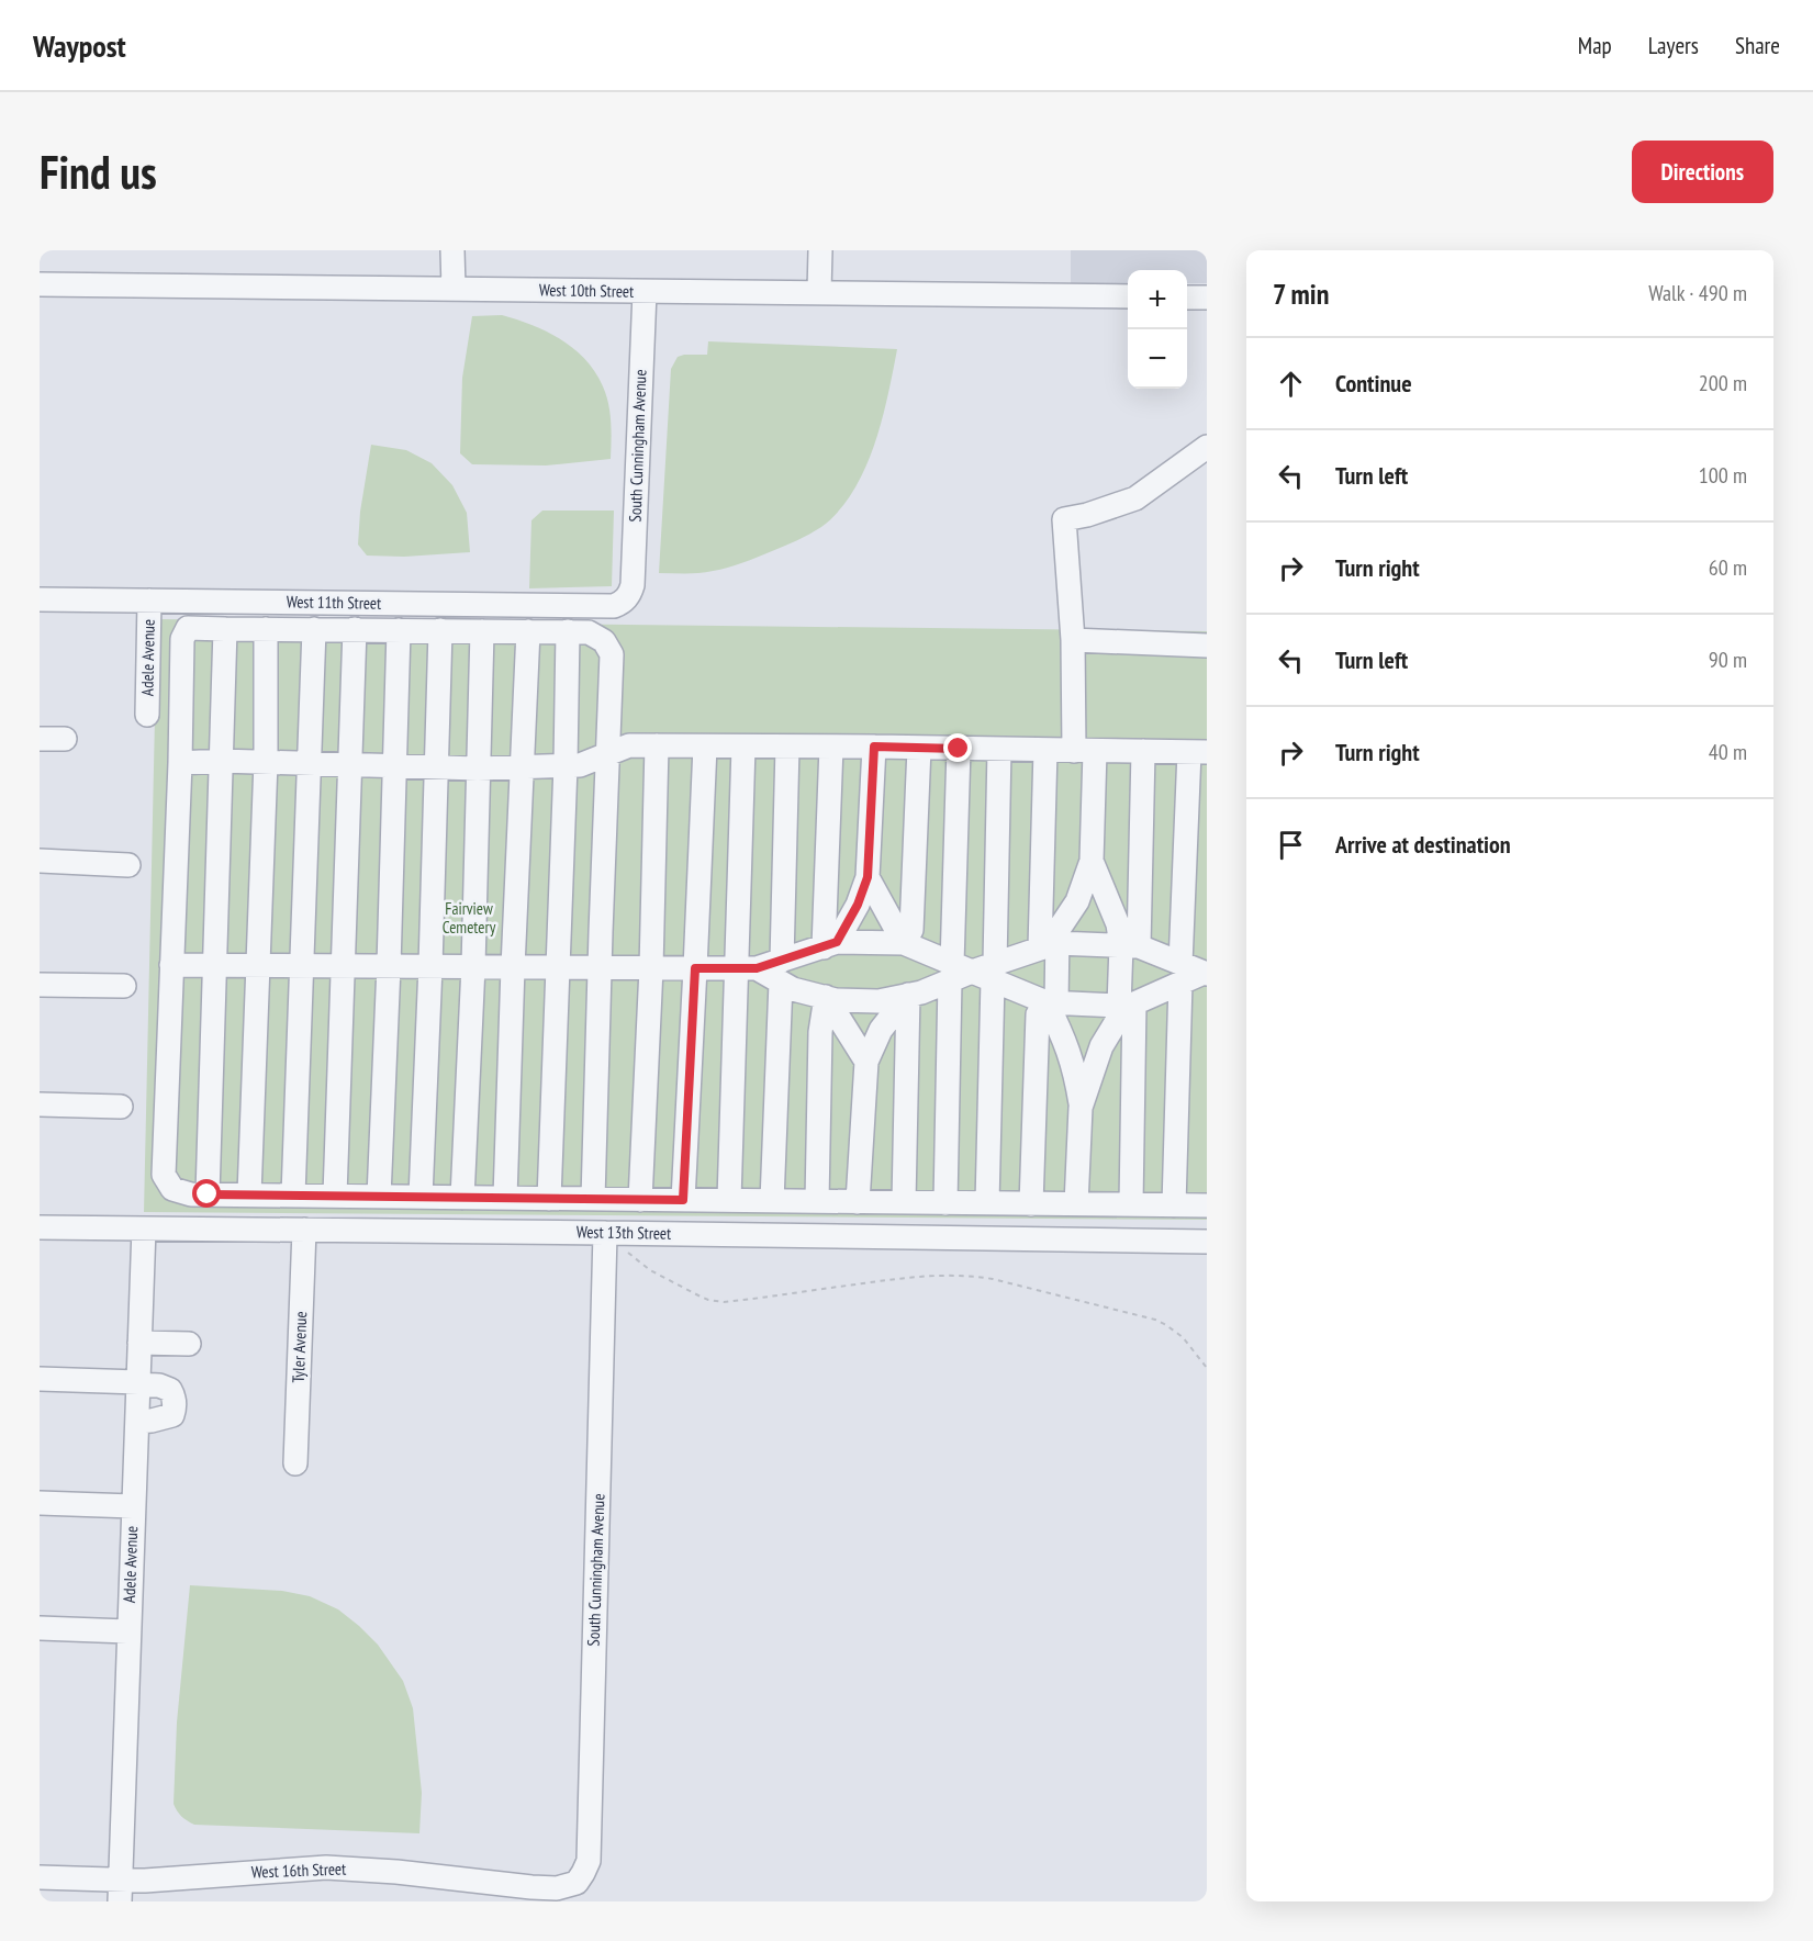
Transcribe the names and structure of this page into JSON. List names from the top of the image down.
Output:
{
  "streets": {
    "street": [
      "West 10th Street",
      "South Cunningham Avenue",
      "West 11th Street",
      "Adele Avenue",
      "West 13th Street",
      "Tyler Avenue",
      "West 16th Street"
    ]
  },
  "crossings": [
    ["West 10th Street", "South Cunningham Avenue"],
    ["South Cunningham Avenue", "West 11th Street"],
    ["South Cunningham Avenue", "West 13th Street"],
    ["South Cunningham Avenue", "West 16th Street"],
    ["West 11th Street", "Adele Avenue"],
    ["Adele Avenue", "West 13th Street"],
    ["Adele Avenue", "West 16th Street"],
    ["West 13th Street", "Tyler Avenue"]
  ],
  "parks": ["Fairview Cemetery"],
  "page": {
    "header": "Waypost",
    "nav": ["Map", "Layers", "Share"],
    "buttons": "Directions",
    "title": "Find us",
    "heading": ["7 min", "Walk · 490 m"],
    "map_buttons": ["+", "−"],
    "list": [
      ["Continue", "200 m"],
      ["Turn left", "100 m"],
      ["Turn right", "60 m"],
      ["Turn left", "90 m"],
      ["Turn right", "40 m"],
      "Arrive at destination"
    ]
  }
}
